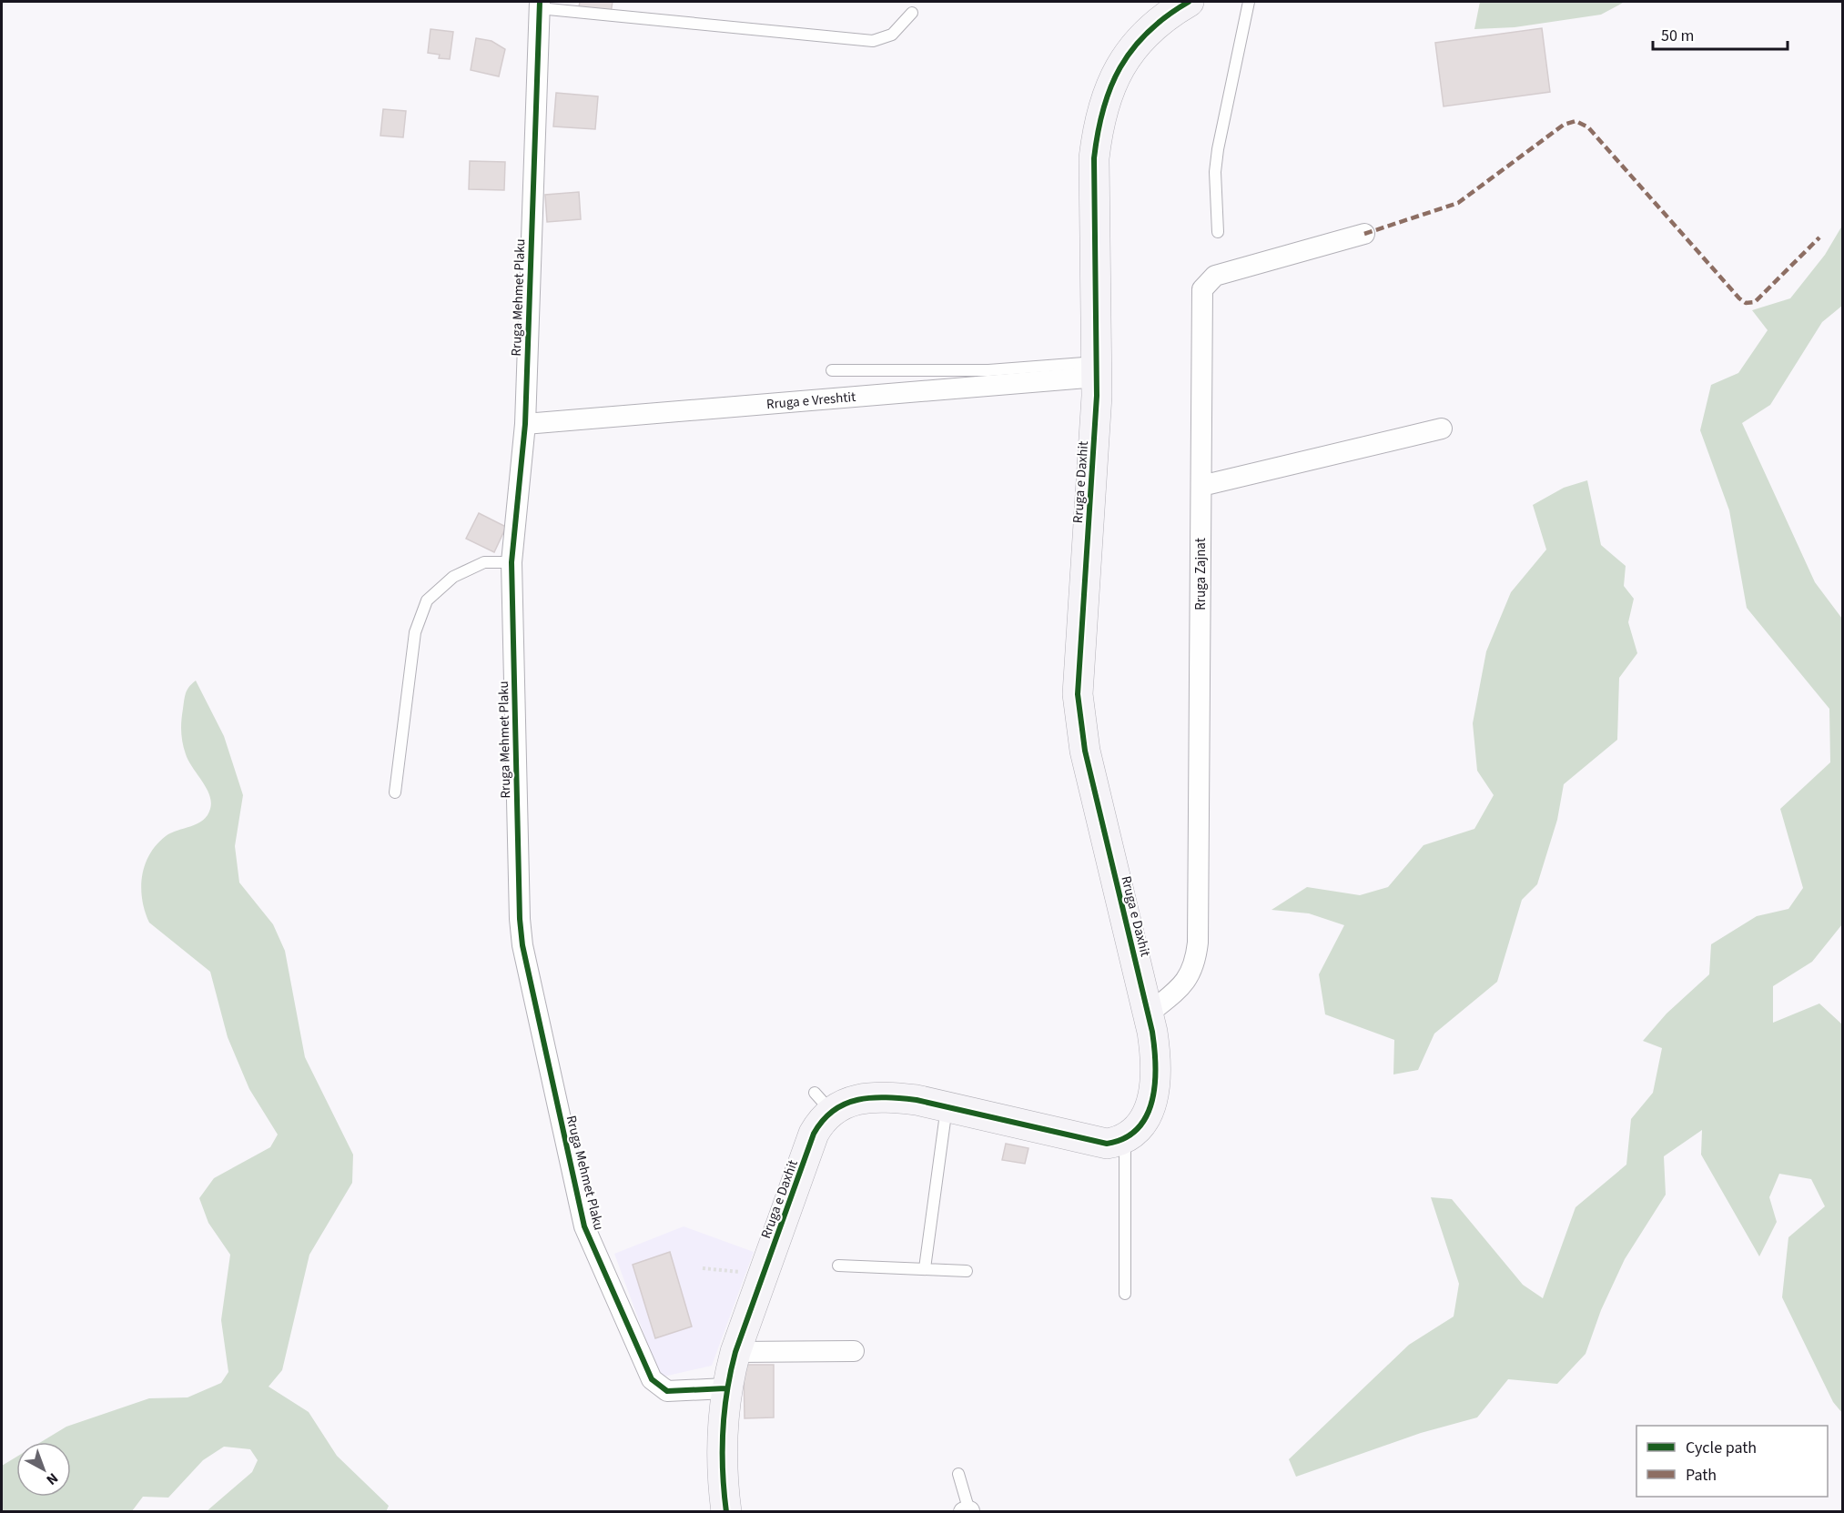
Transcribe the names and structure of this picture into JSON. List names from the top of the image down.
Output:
{
  "streets": {
    "street": [
      "Rruga Mehmet Plaku",
      "Rruga e Vreshtit",
      "Rruga e Daxhit",
      "Rruga Zajnat"
    ]
  },
  "crossings": [
    ["Rruga Mehmet Plaku", "Rruga e Vreshtit"],
    ["Rruga Mehmet Plaku", "Rruga e Daxhit"],
    ["Rruga e Vreshtit", "Rruga e Daxhit"],
    ["Rruga e Daxhit", "Rruga Zajnat"]
  ],
  "legend": ["Cycle path", "Path"],
  "scale_bar": "50 m",
  "north": "bottom right"
}
